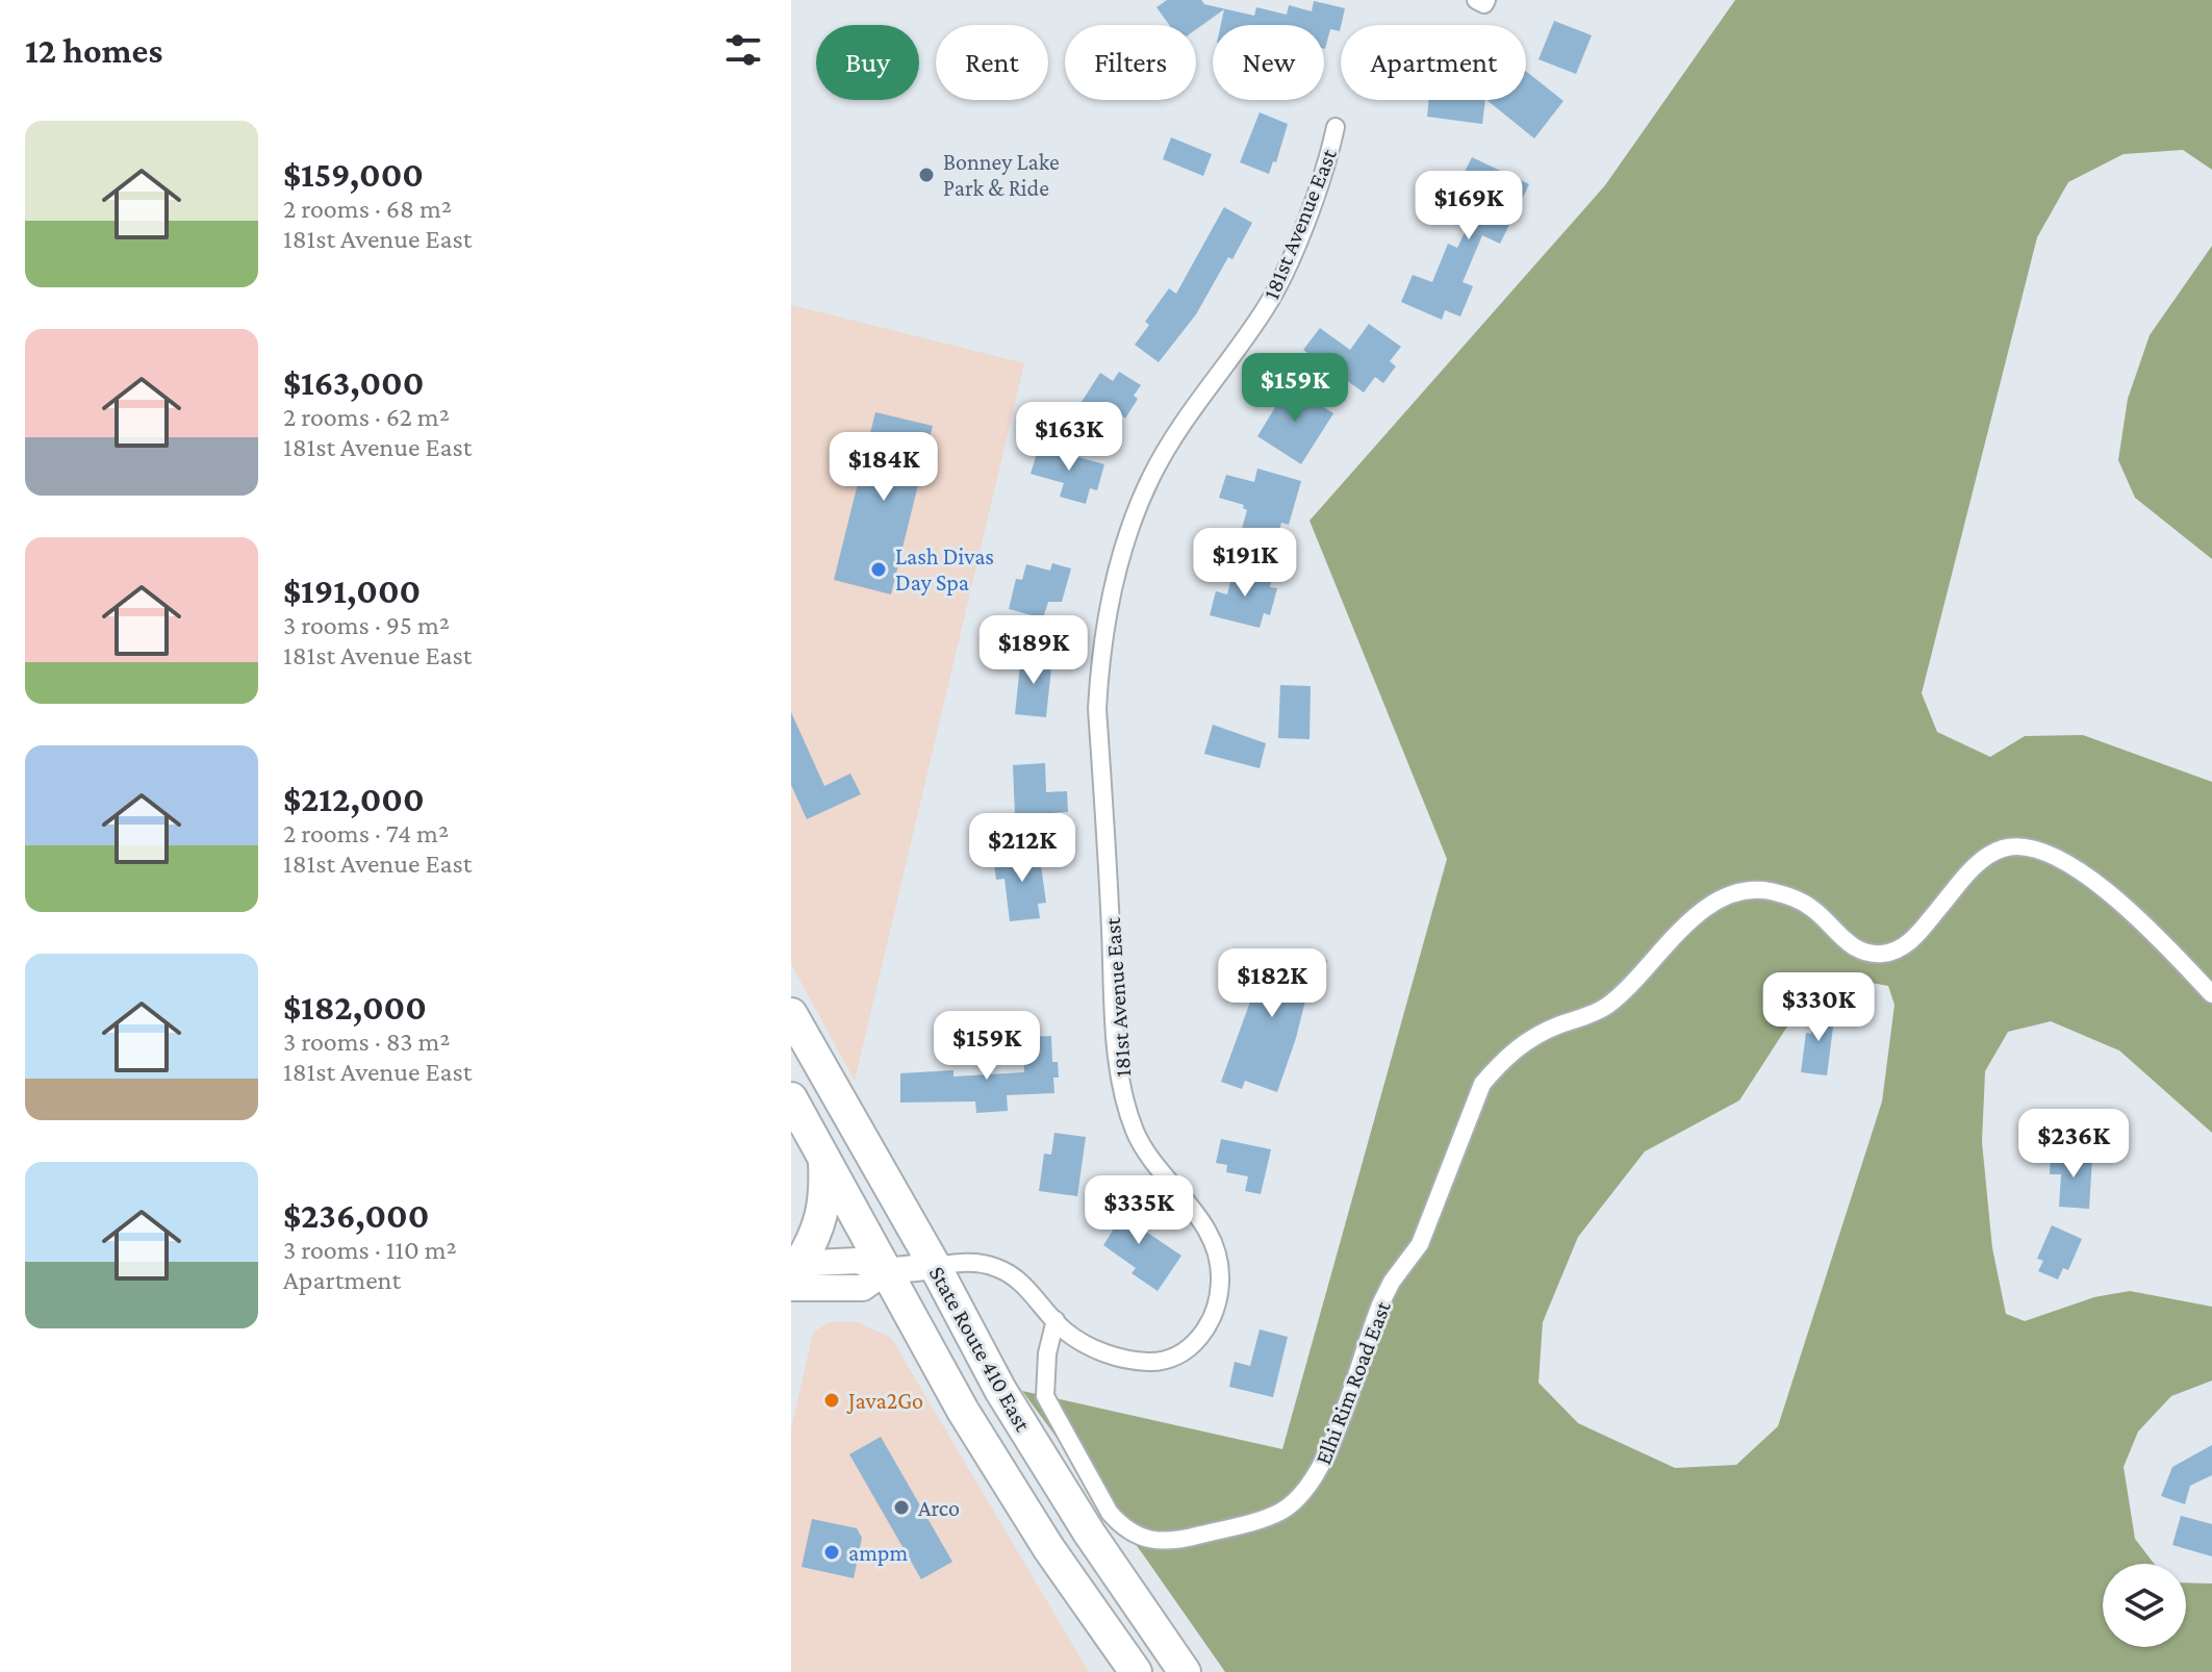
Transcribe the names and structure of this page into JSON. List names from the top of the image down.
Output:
{
  "streets": {
    "highway": ["State Route 410 East"],
    "street": ["181st Avenue East", "Elhi Rim Road East"]
  },
  "crossings": [
    ["181st Avenue East", "State Route 410 East"],
    ["181st Avenue East", "Elhi Rim Road East"]
  ],
  "places": [
    "Bonney Lake Park & Ride",
    "Lash Divas Day Spa",
    "Java2Go",
    "Arco",
    "ampm"
  ],
  "page": {
    "heading": "12 homes",
    "chip": [
      "Buy",
      "Rent",
      "Filters",
      "New",
      "Apartment"
    ],
    "list": [
      {
        "name": "$159,000",
        "note": "2 rooms · 68 m² · 181st Avenue East"
      },
      {
        "name": "$163,000",
        "note": "2 rooms · 62 m² · 181st Avenue East"
      },
      {
        "name": "$191,000",
        "note": "3 rooms · 95 m² · 181st Avenue East"
      },
      {
        "name": "$212,000",
        "note": "2 rooms · 74 m² · 181st Avenue East"
      },
      {
        "name": "$182,000",
        "note": "3 rooms · 83 m² · 181st Avenue East"
      },
      {
        "name": "$236,000",
        "note": "3 rooms · 110 m² · Apartment"
      }
    ],
    "price": [
      "$169K",
      "$159K",
      "$163K",
      "$184K",
      "$191K",
      "$189K",
      "$212K",
      "$182K",
      "$330K",
      "$159K",
      "$236K",
      "$335K"
    ]
  }
}
